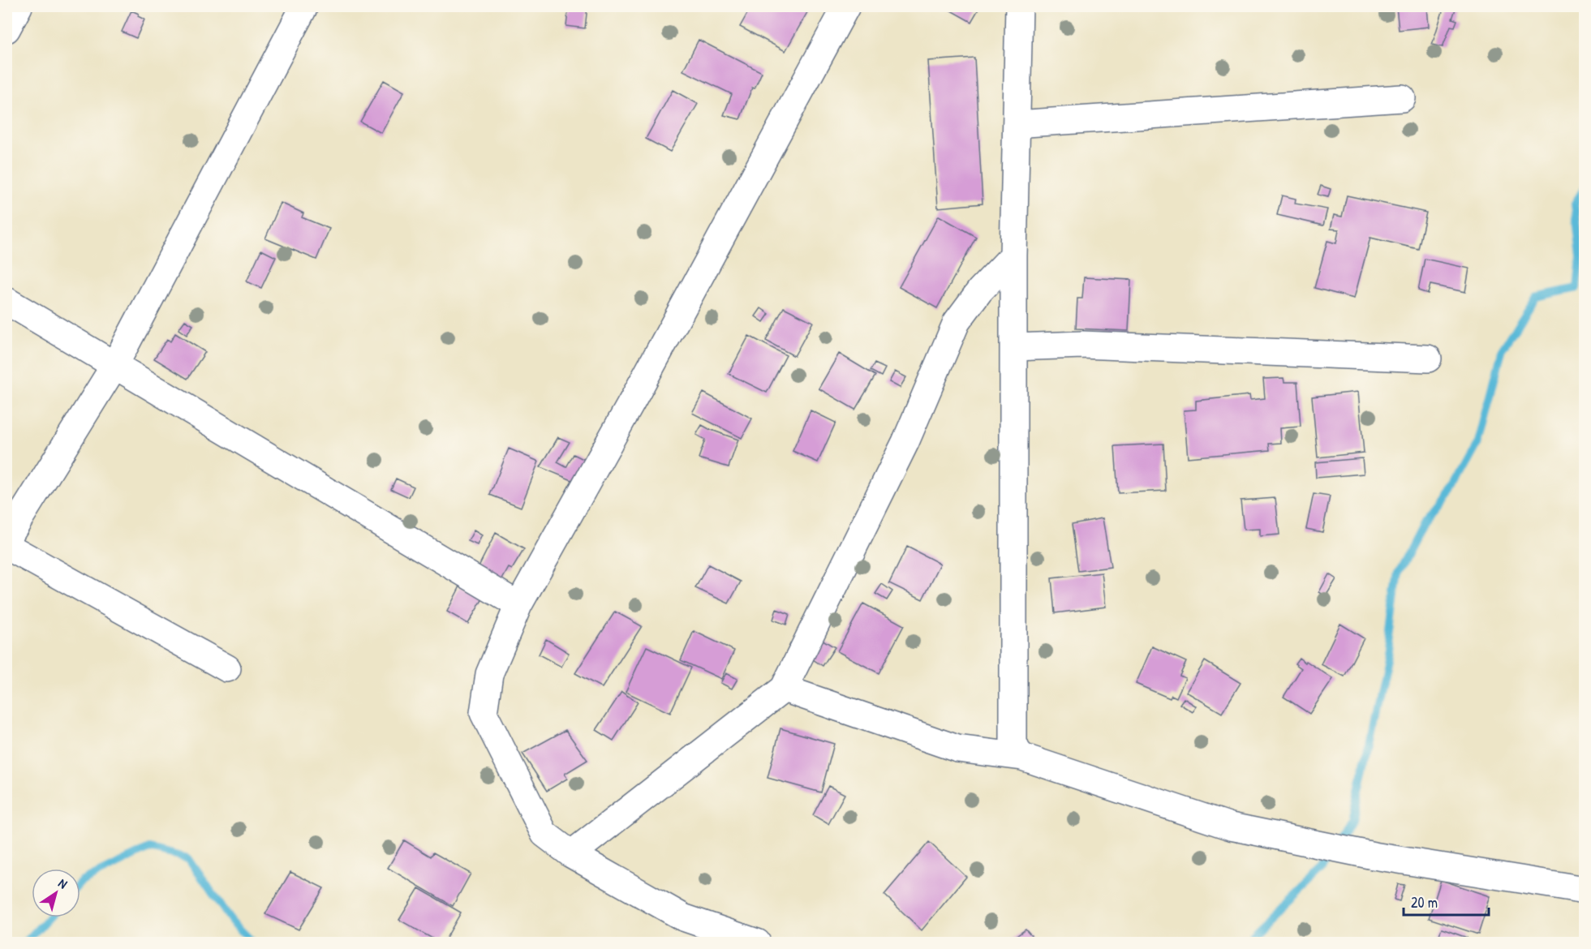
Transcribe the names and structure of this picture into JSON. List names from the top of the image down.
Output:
{
  "scale_bar": "20 m",
  "north": "top right"
}
